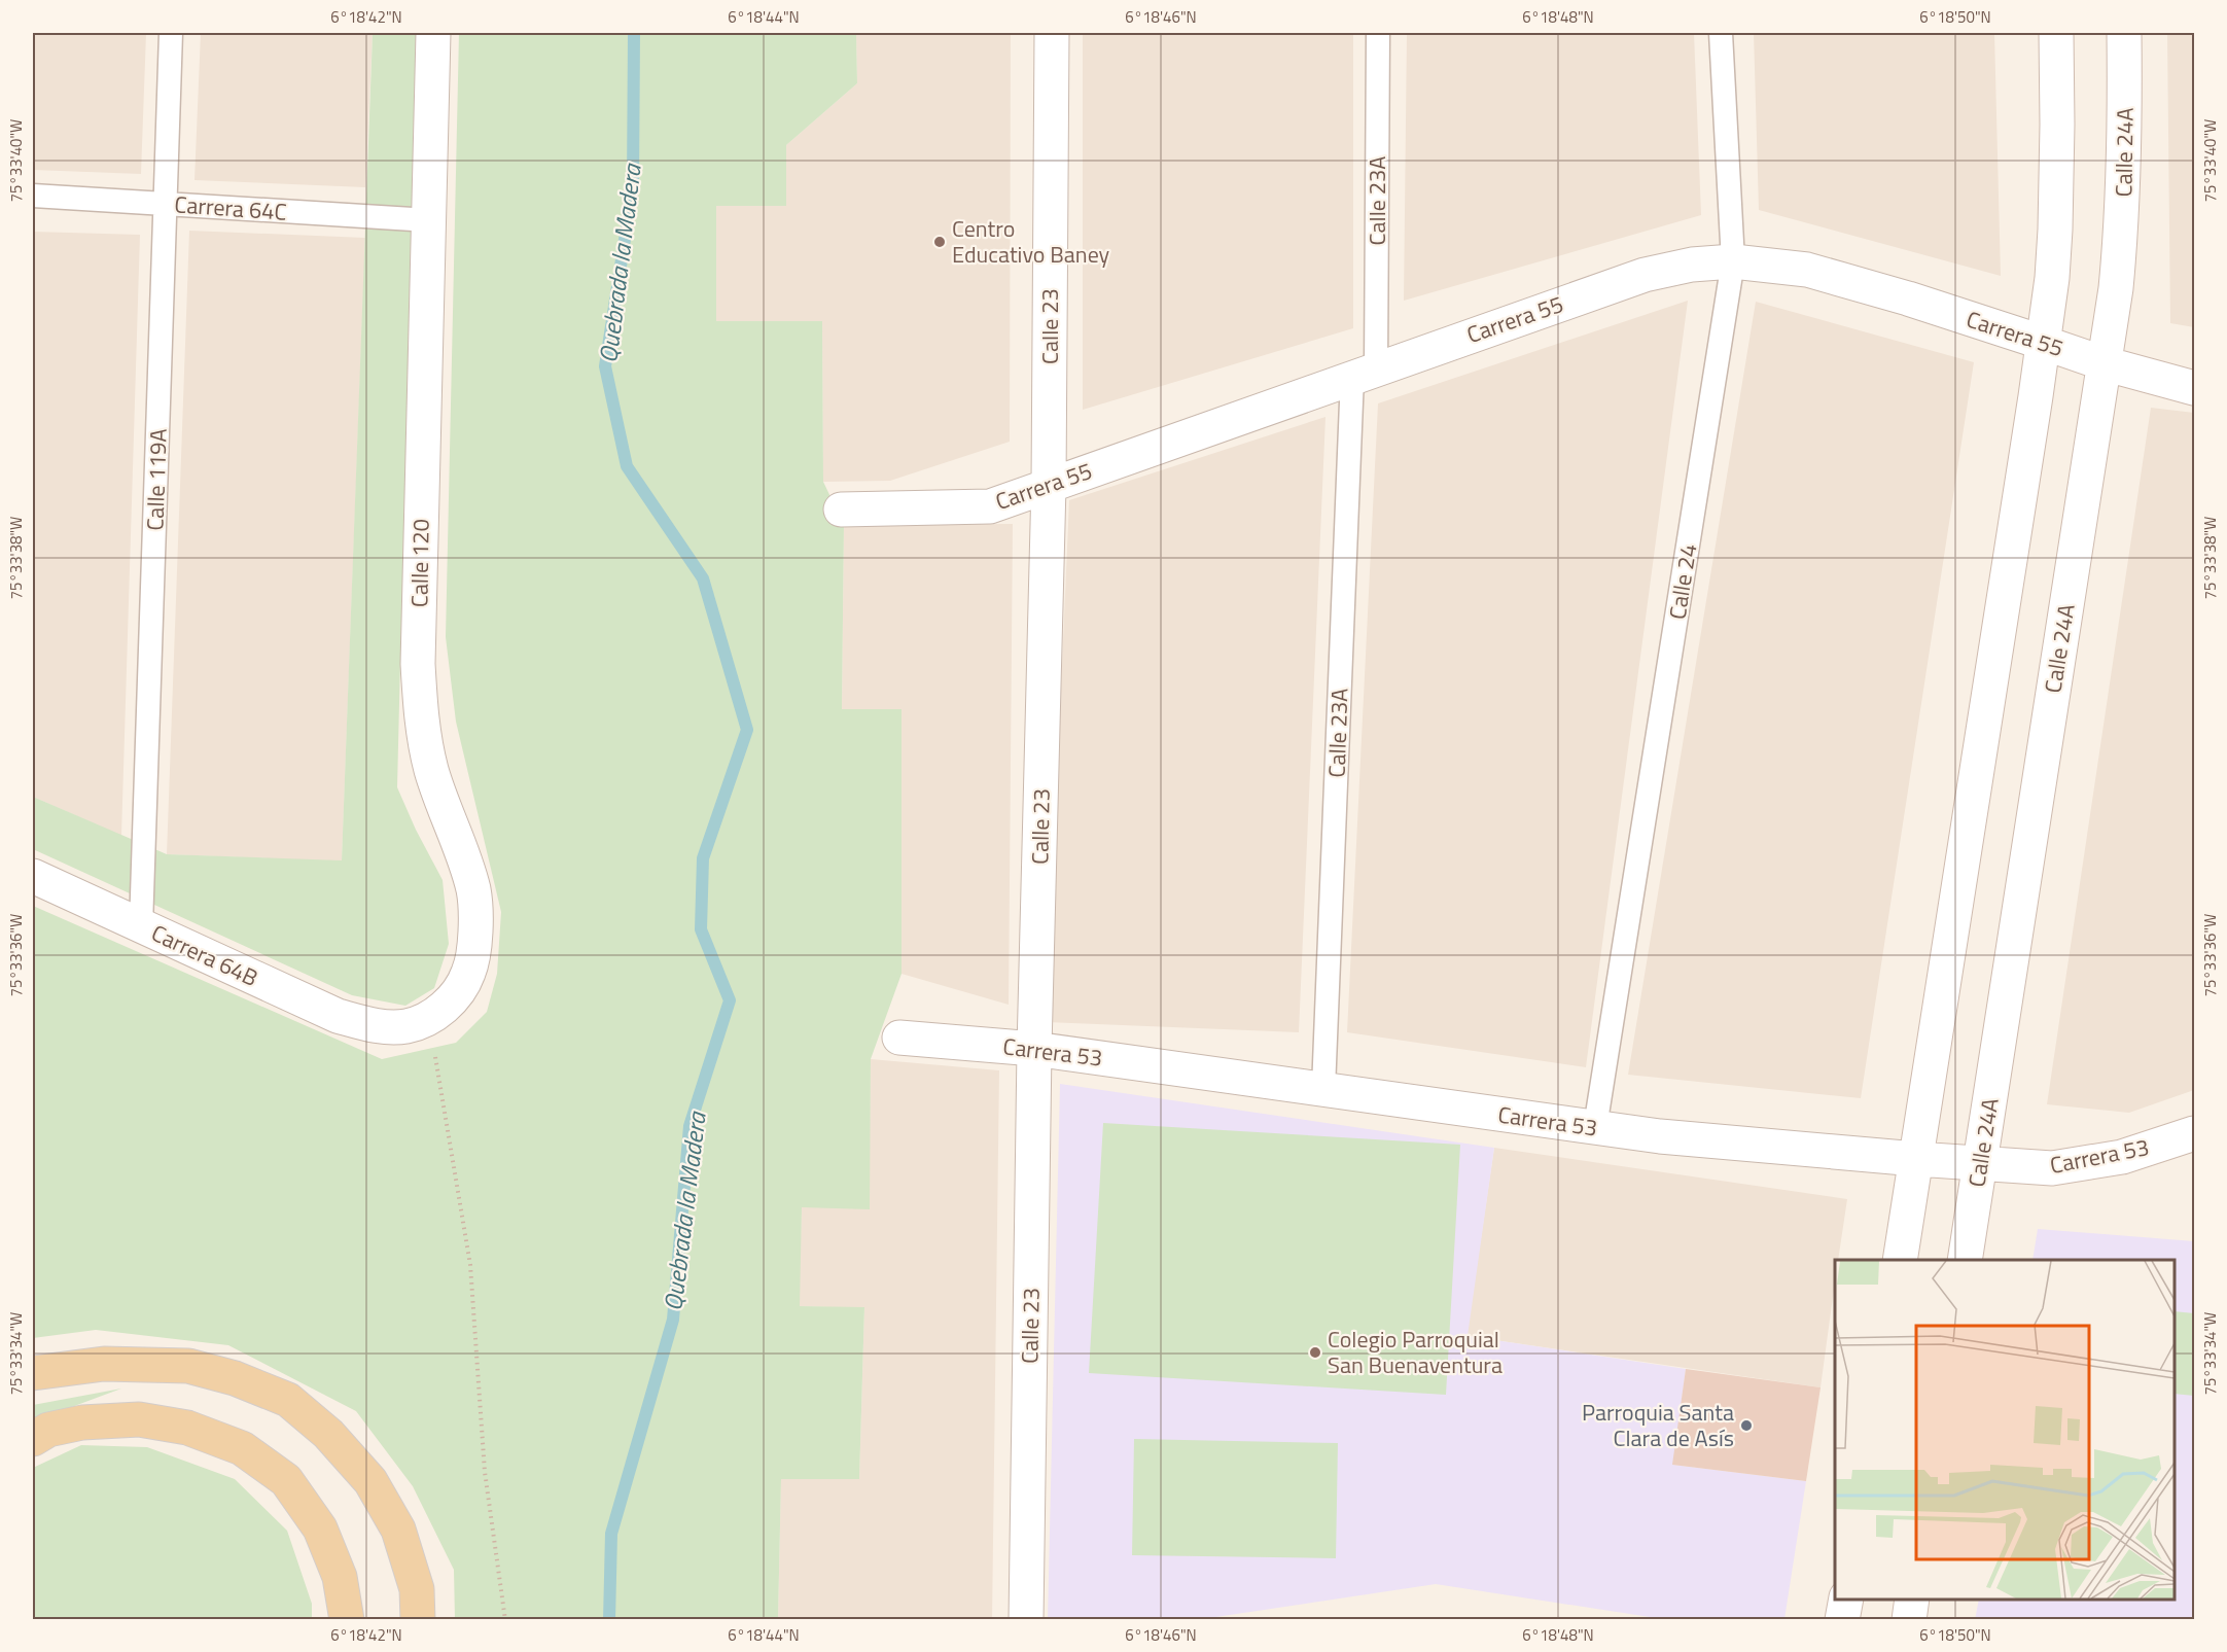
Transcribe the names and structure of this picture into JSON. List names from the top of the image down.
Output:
{
  "streets": {
    "street": [
      "Calle 24A",
      "Carrera 55",
      "Calle 23",
      "Calle 120",
      "Carrera 64B",
      "Carrera 53"
    ],
    "lane": [
      "Calle 23A",
      "Carrera 64C",
      "Calle 119A",
      "Calle 24"
    ]
  },
  "crossings": [
    ["Calle 24A", "Carrera 55"],
    ["Calle 24A", "Carrera 53"],
    ["Calle 23A", "Carrera 55"],
    ["Calle 23A", "Carrera 53"],
    ["Carrera 64C", "Calle 119A"],
    ["Carrera 64C", "Calle 120"],
    ["Carrera 55", "Calle 23"],
    ["Carrera 55", "Calle 24"],
    ["Calle 23", "Carrera 53"],
    ["Calle 119A", "Carrera 64B"],
    ["Calle 120", "Carrera 64B"],
    ["Calle 24", "Carrera 53"]
  ],
  "water": ["Quebrada la Madera"],
  "places": ["Centro Educativo Baney", "Colegio Parroquial San Buenaventura", "Parroquia Santa Clara de Asís"],
  "coordinates": [
    "6°18'42\"N",
    "6°18'44\"N",
    "6°18'46\"N",
    "6°18'48\"N",
    "6°18'50\"N",
    "75°33'40\"W",
    "75°33'38\"W",
    "75°33'36\"W",
    "75°33'34\"W"
  ]
}
